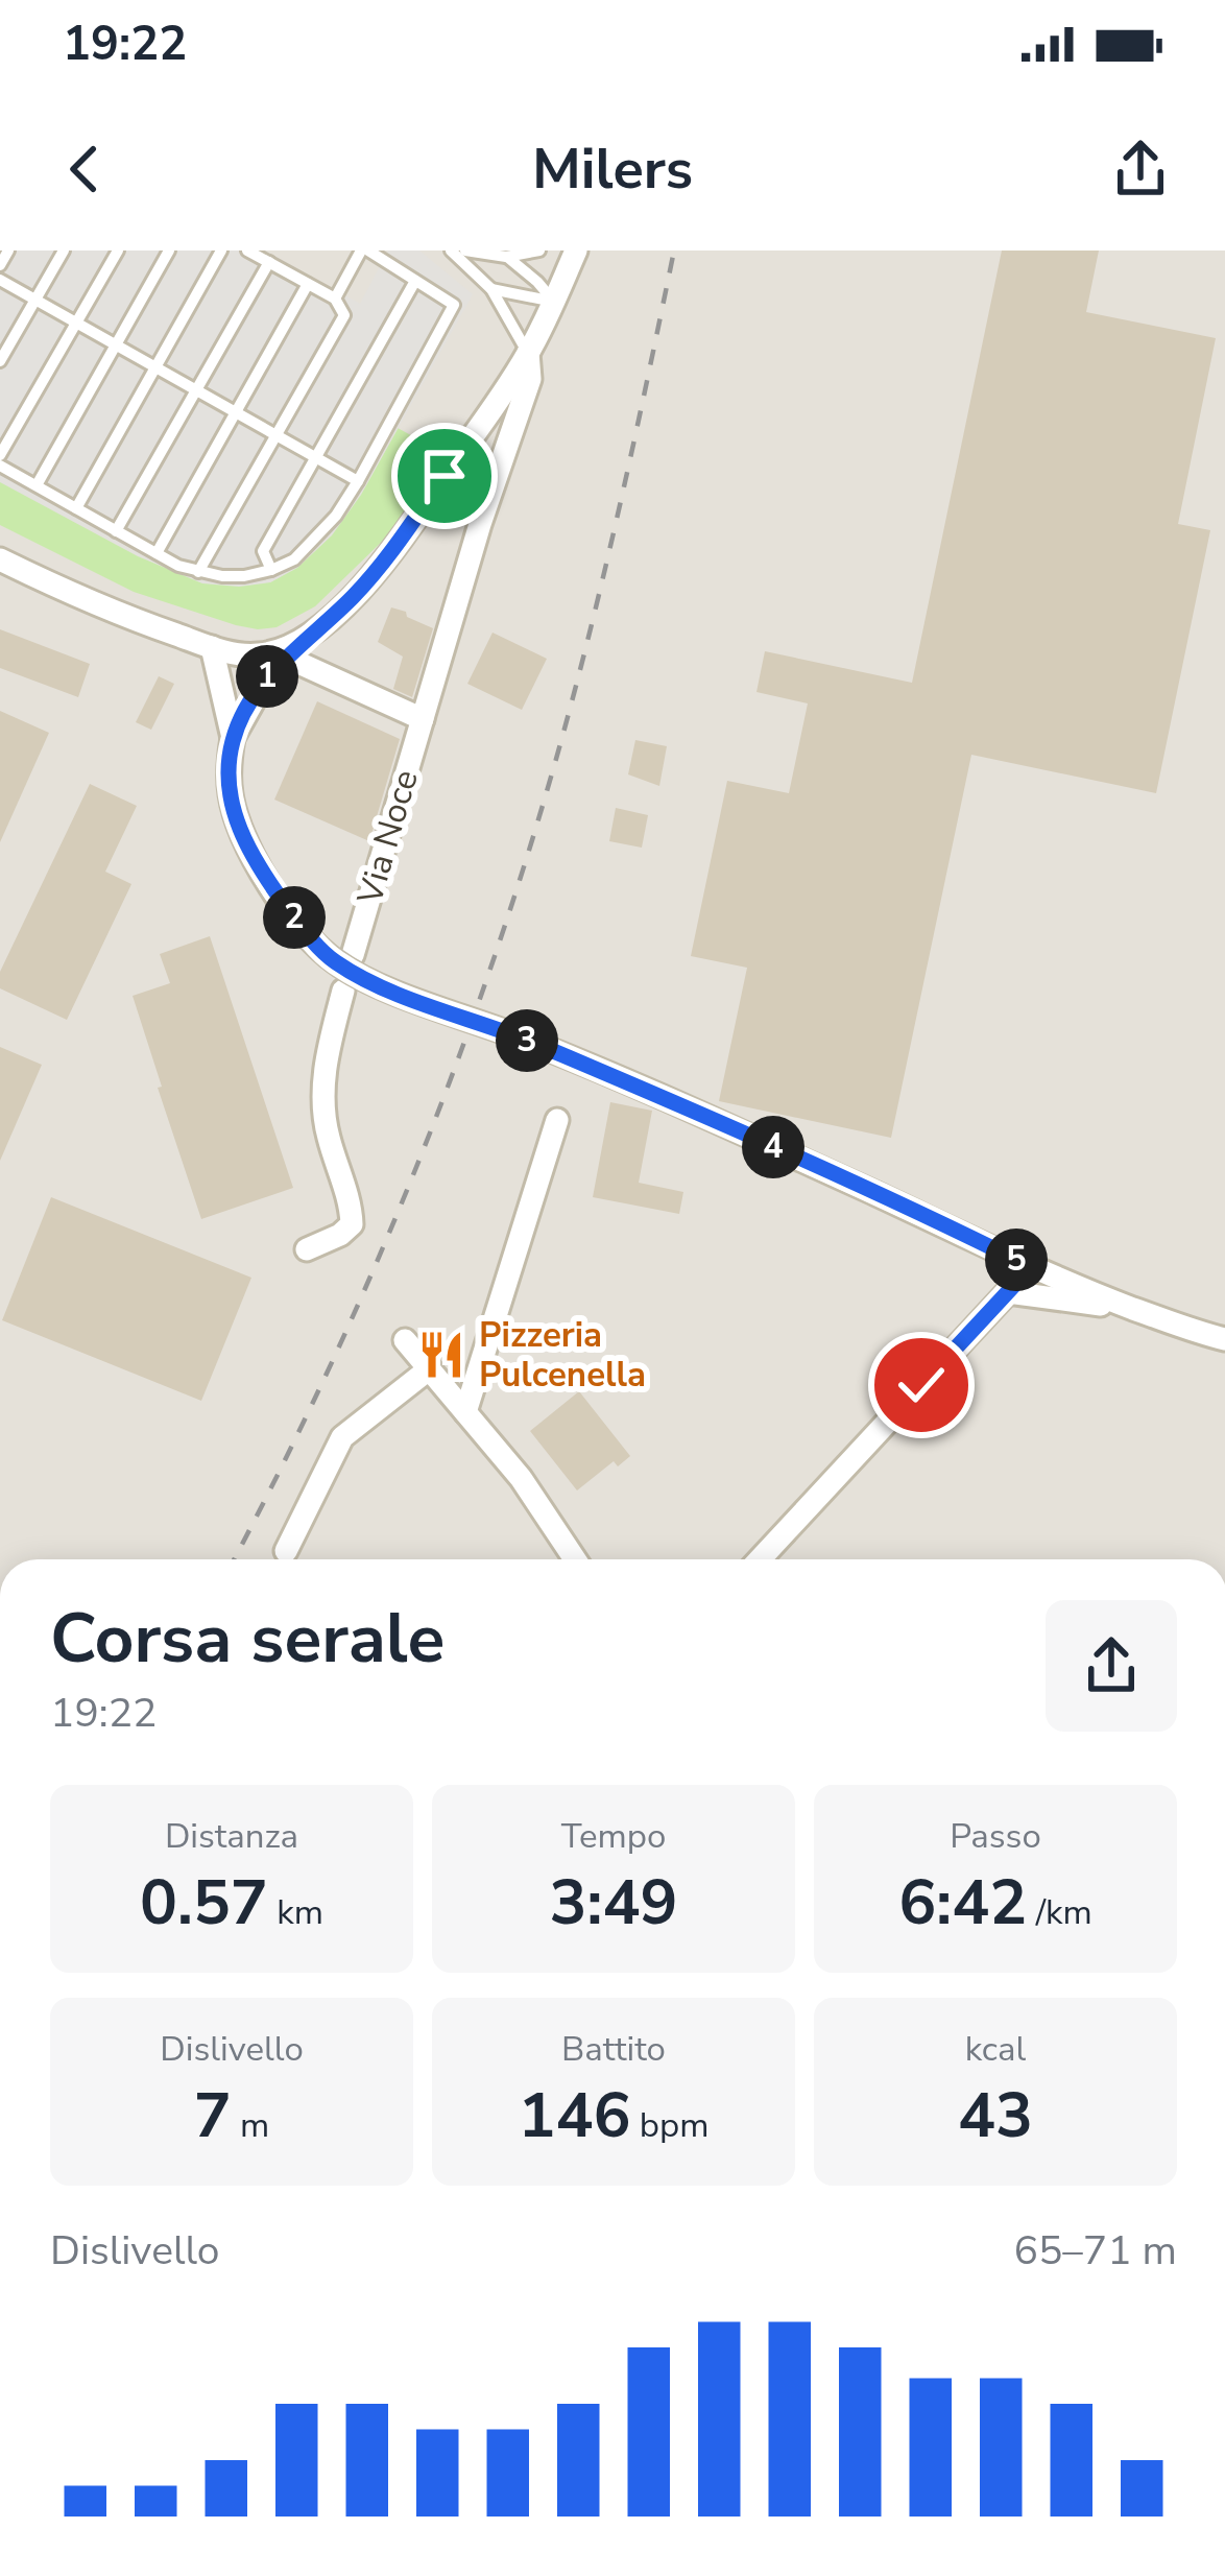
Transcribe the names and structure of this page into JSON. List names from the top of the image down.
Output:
{
  "streets": {
    "street": ["Via Noce"]
  },
  "places": {
    "restaurant": ["Pizzeria Pulcenella"]
  },
  "page": {
    "status": "19:22",
    "header": "Milers",
    "pins": [
      "1",
      "2",
      "3",
      "4",
      "5"
    ],
    "heading": ["Corsa serale", "19:22"],
    "stats": [
      ["Distanza", "0.57 km"],
      ["Tempo", "3:49"],
      ["Passo", "6:42 /km"],
      ["Dislivello", "7 m"],
      ["Battito", "146 bpm"],
      ["kcal", "43"]
    ],
    "chart": ["Dislivello", "65–71 m"]
  }
}
